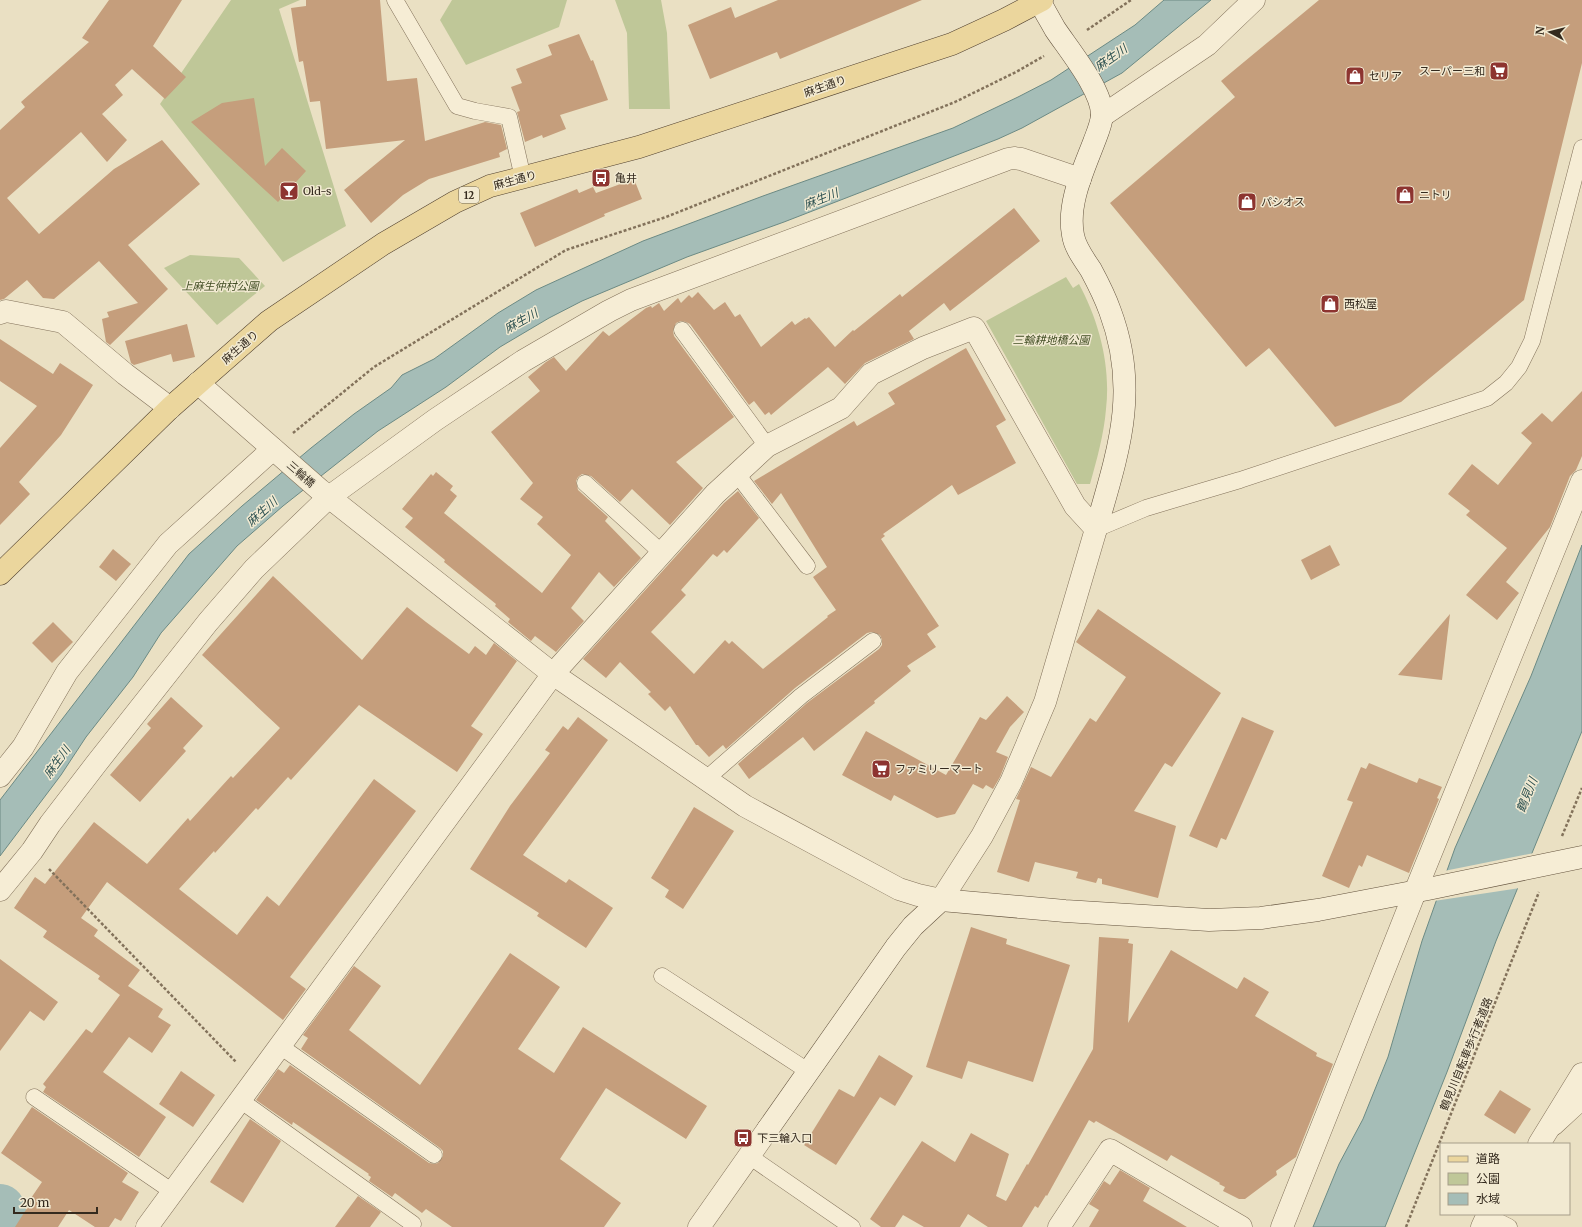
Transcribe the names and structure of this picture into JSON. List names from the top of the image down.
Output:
{
  "streets": {
    "main road": ["麻生通り", "12"],
    "street": ["三輪橋"],
    "path": ["鶴見川自転車歩行者道路"]
  },
  "crossings": [
    ["麻生通り", "三輪橋"],
    ["三輪橋", "鶴見川自転車歩行者道路"]
  ],
  "water": ["麻生川", "鶴見川"],
  "parks": ["上麻生仲村公園", "三輪耕地橋公園"],
  "places": {
    "supermarket": ["スーパー三和", "ファミリーマート"],
    "shop": [
      "セリア",
      "ニトリ",
      "パシオス",
      "西松屋"
    ],
    "bus stop": ["亀井", "下三輪入口"],
    "bar": ["Old-s"]
  },
  "legend": ["道路", "公園", "水域"],
  "scale_bar": "20 m",
  "north": "left"
}
